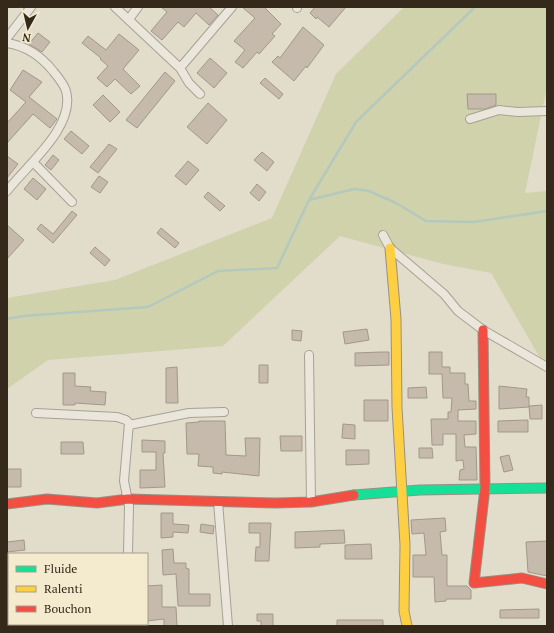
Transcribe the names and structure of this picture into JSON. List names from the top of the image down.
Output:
{
  "legend": ["Fluide", "Ralenti", "Bouchon"],
  "north": "bottom"
}
